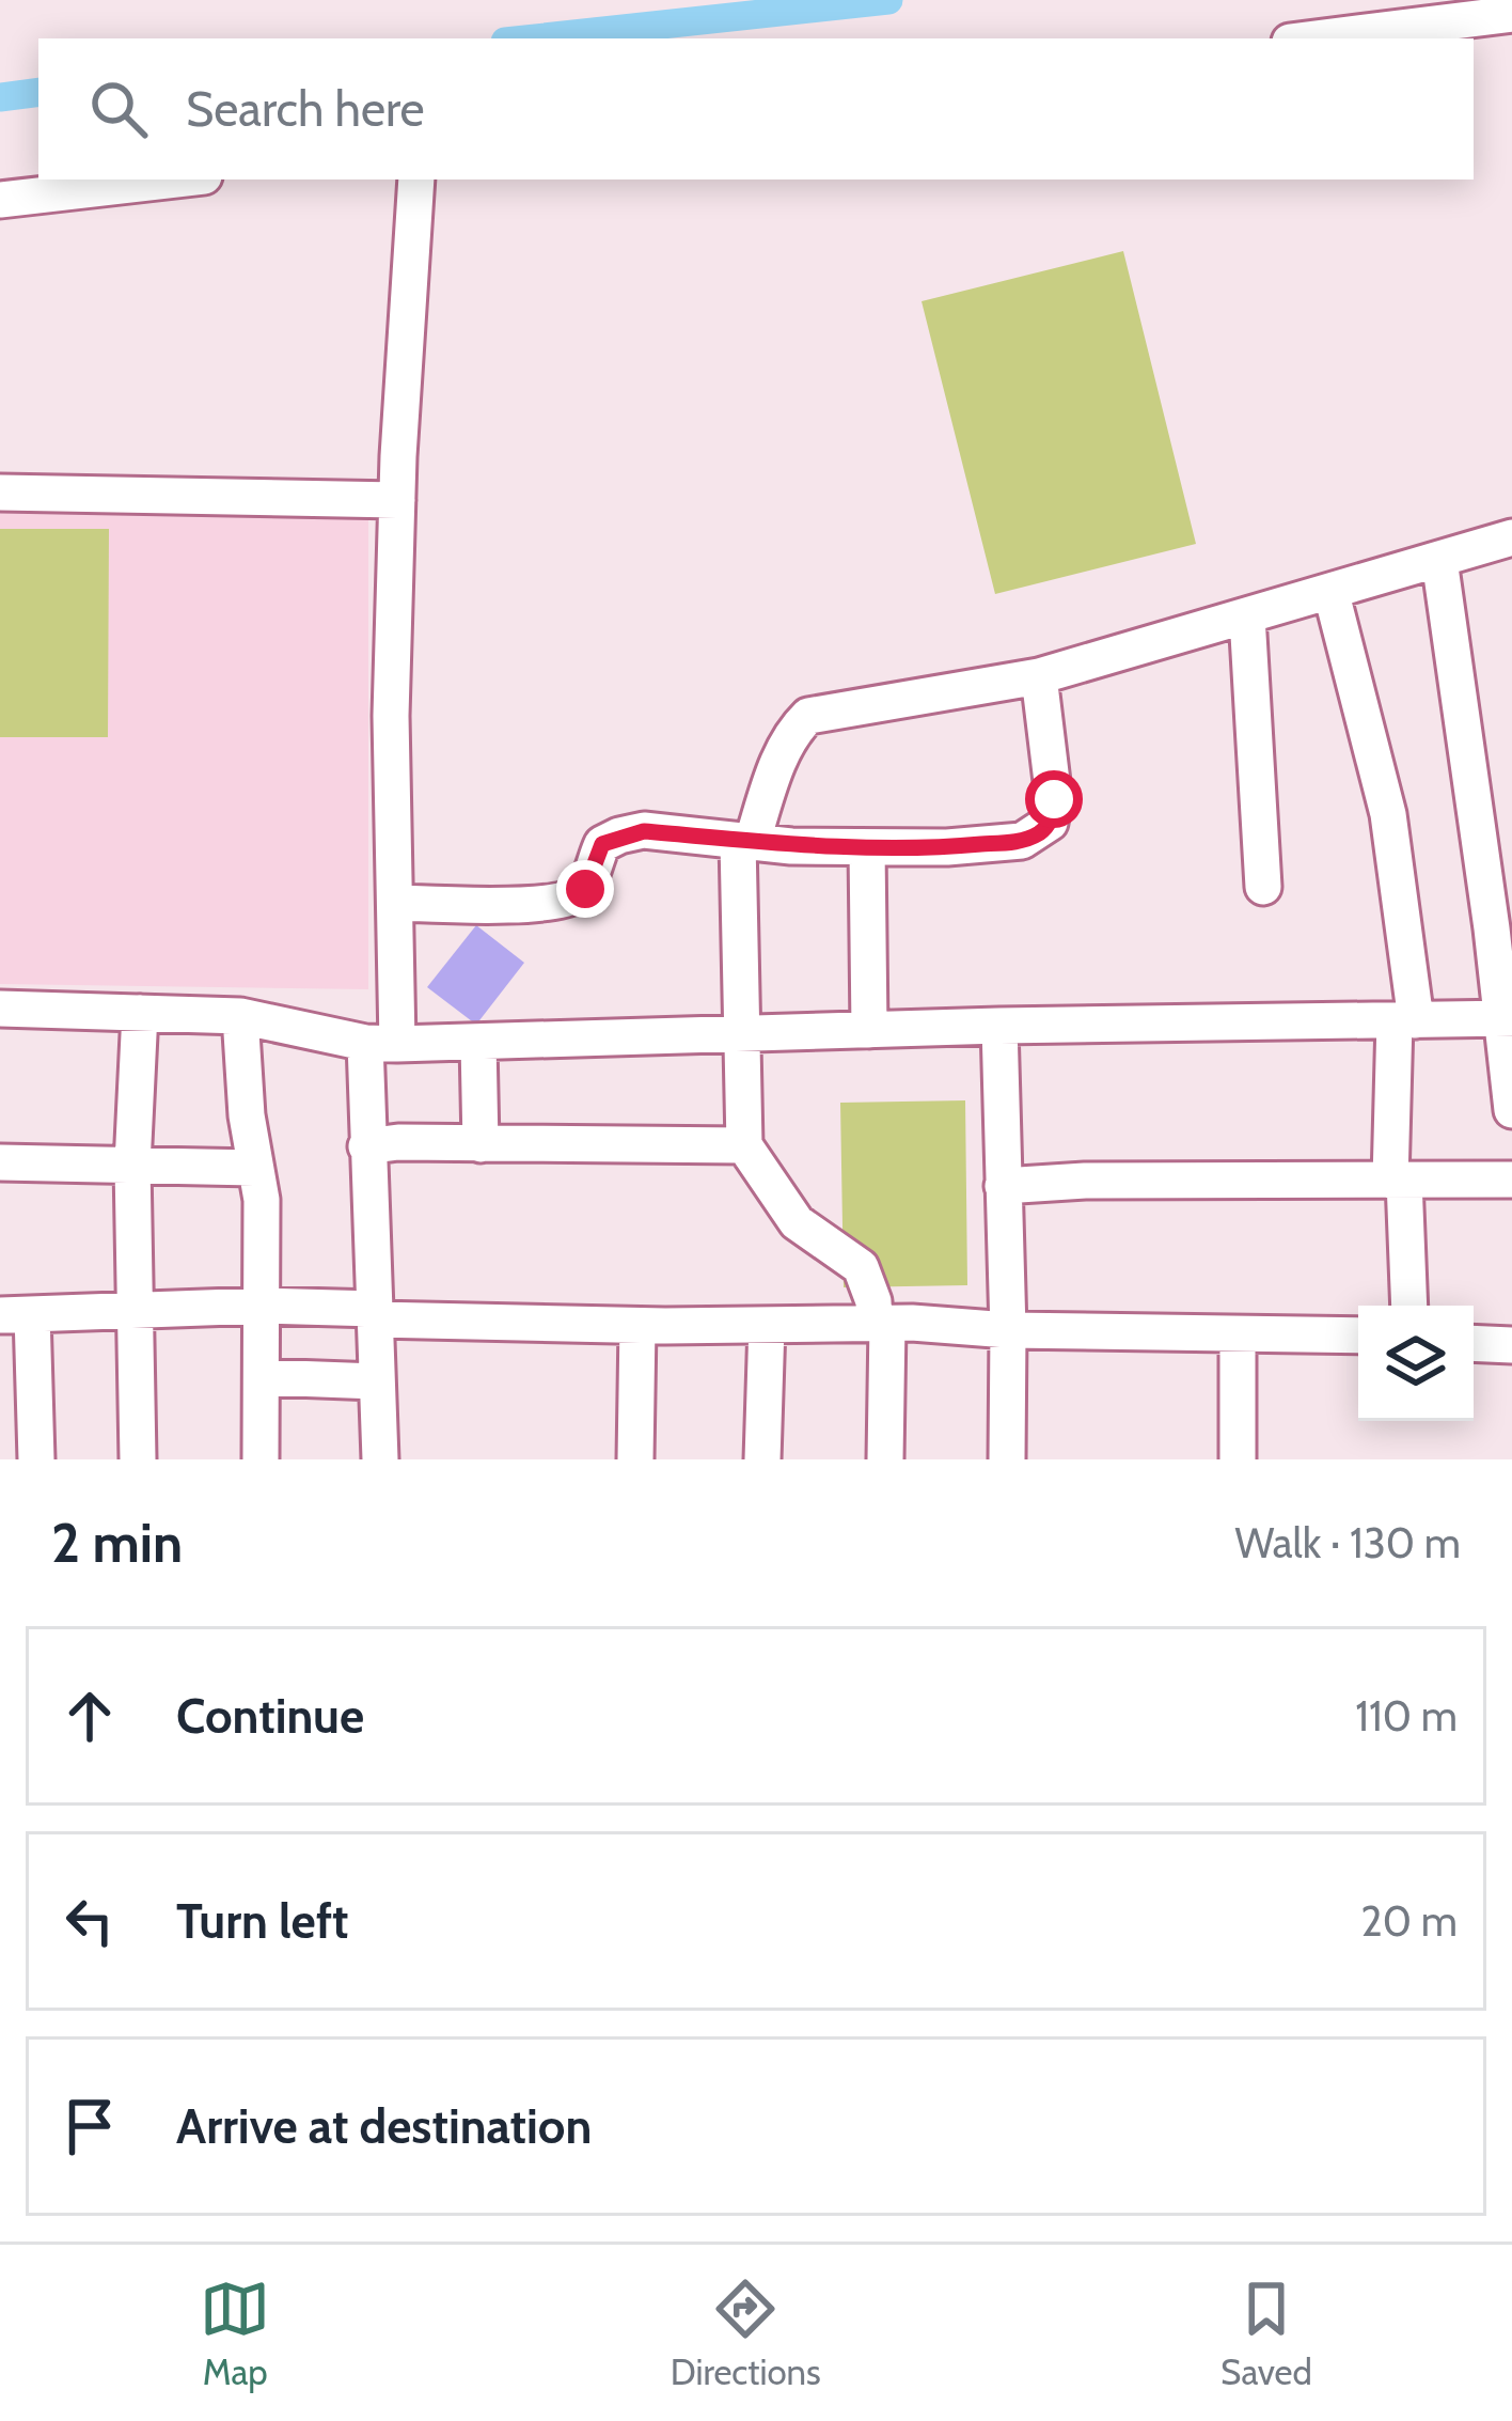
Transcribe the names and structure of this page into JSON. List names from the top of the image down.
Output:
{
  "page": {
    "search": "Search here",
    "heading": ["2 min", "Walk · 130 m"],
    "list": [
      ["Continue", "110 m"],
      ["Turn left", "20 m"],
      "Arrive at destination"
    ],
    "nav": ["Map", "Directions", "Saved"]
  }
}
